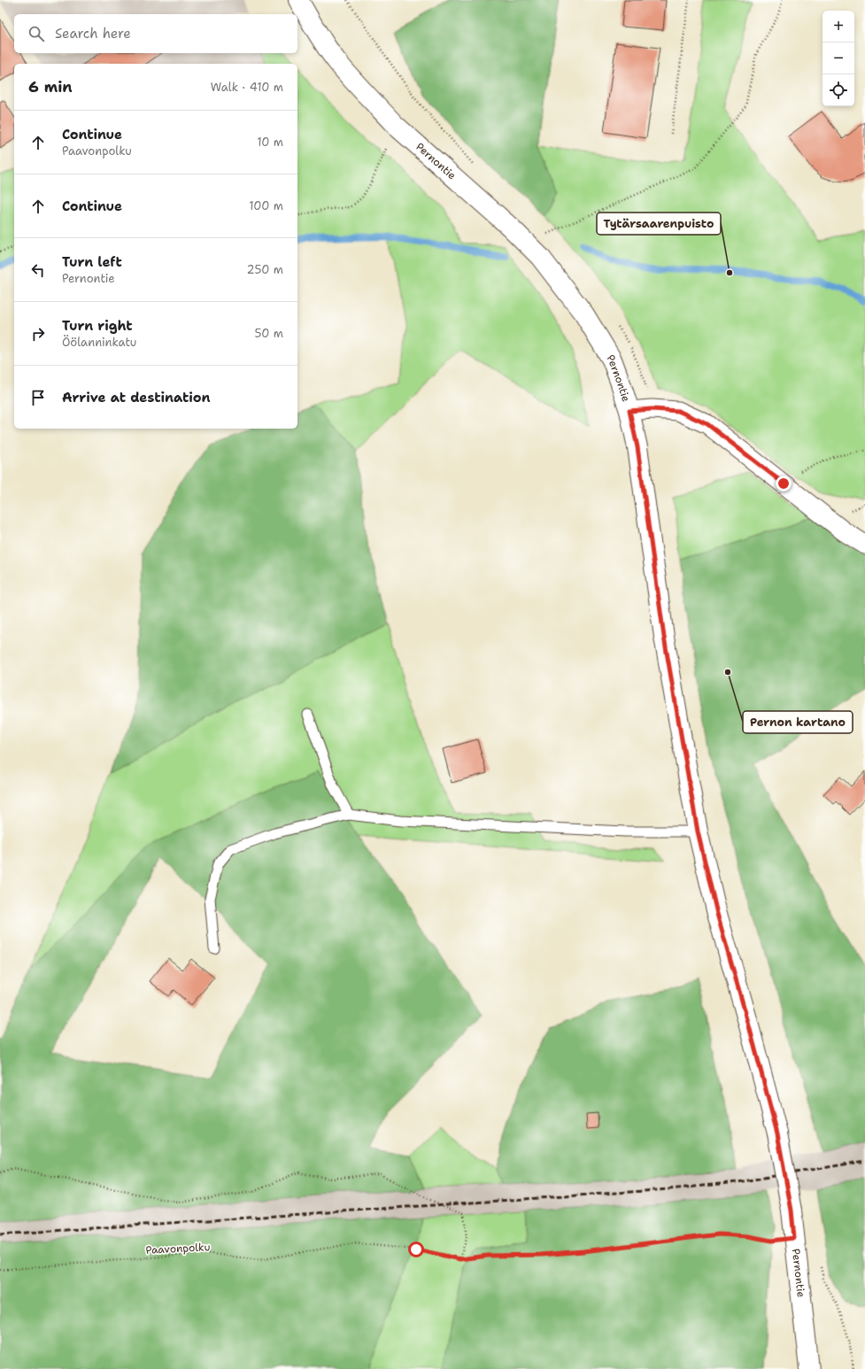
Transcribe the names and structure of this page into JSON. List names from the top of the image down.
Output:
{
  "streets": {
    "street": ["Pernontie"],
    "path": ["Paavonpolku"]
  },
  "crossings": [
    ["Pernontie", "Paavonpolku"]
  ],
  "places": ["Tytärsaarenpuisto", "Pernon kartano"],
  "page": {
    "map_buttons": ["+", "−"],
    "search": "Search here",
    "heading": ["6 min", "Walk · 410 m"],
    "list": [
      ["Continue", "Paavonpolku", "10 m"],
      ["Continue", "100 m"],
      ["Turn left", "Pernontie", "250 m"],
      ["Turn right", "Öölanninkatu", "50 m"],
      "Arrive at destination"
    ]
  }
}
